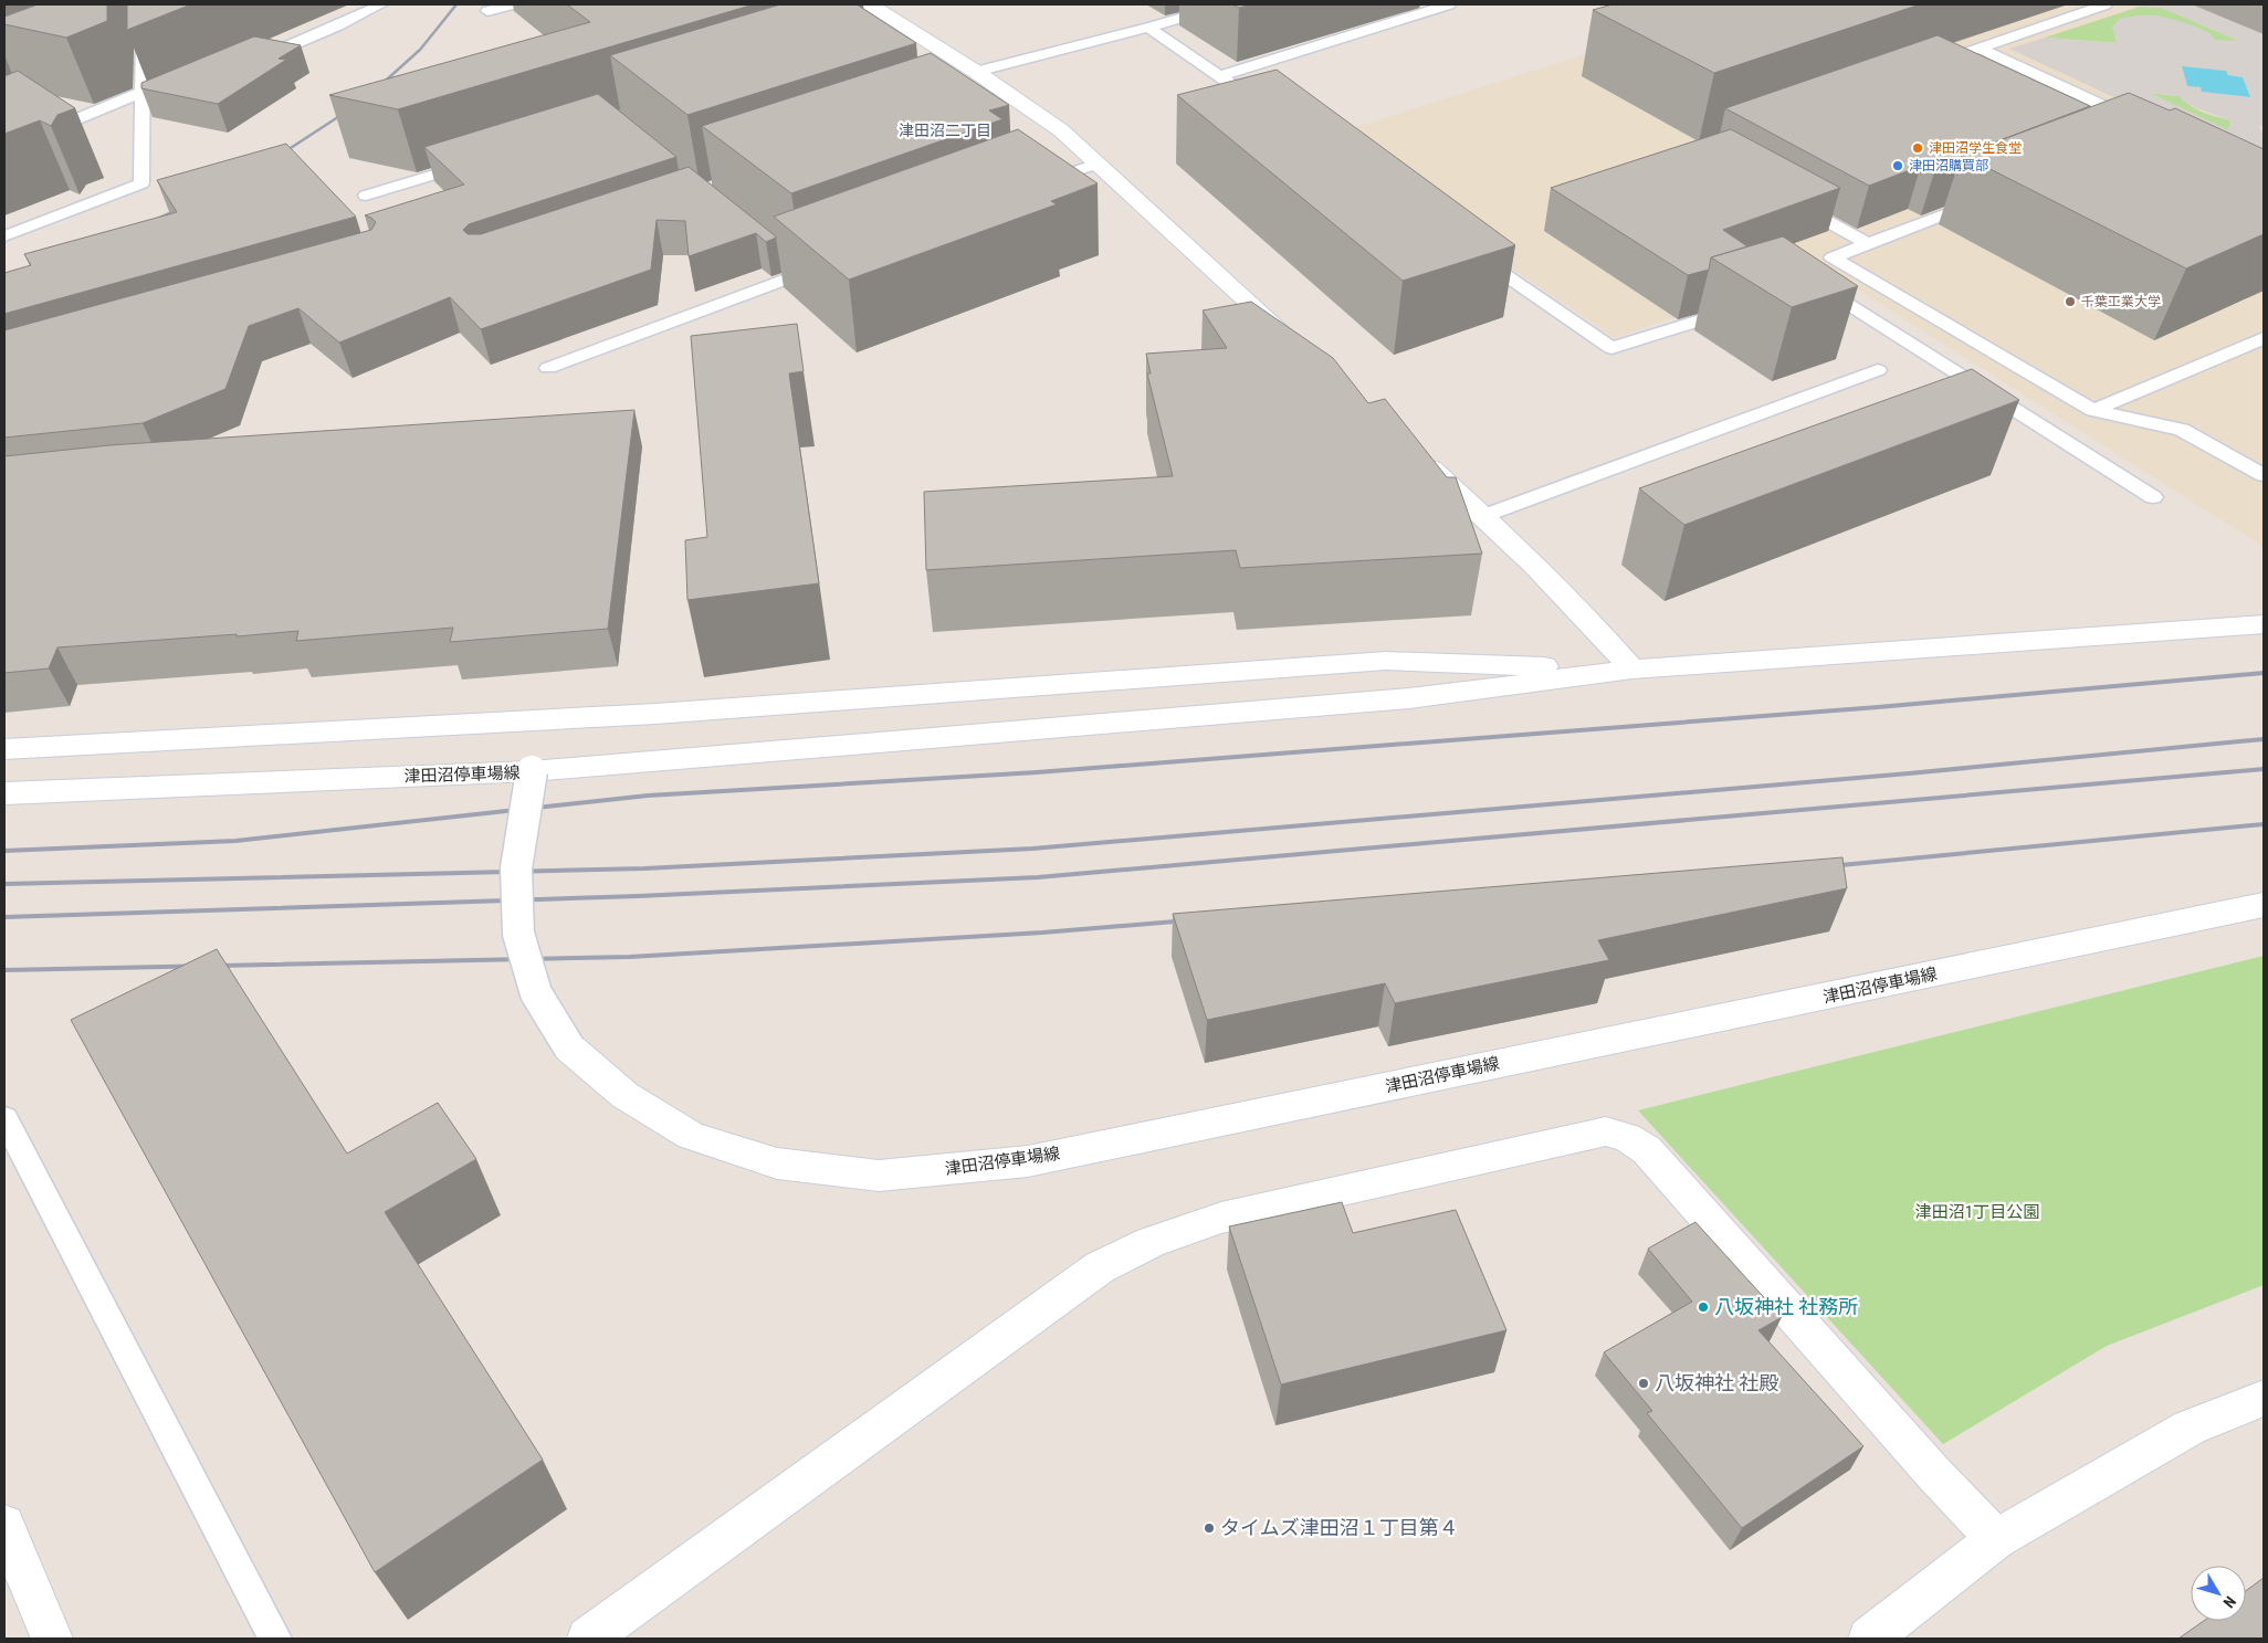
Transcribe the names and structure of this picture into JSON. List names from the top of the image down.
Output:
{
  "streets": {
    "street": ["津田沼停車場線"]
  },
  "districts": ["津田沼二丁目"],
  "parks": ["津田沼1丁目公園"],
  "places": [
    "津田沼学生食堂",
    "津田沼購買部",
    "千葉工業大学",
    "八坂神社 社務所",
    "八坂神社 社殿",
    "タイムズ津田沼１丁目第４"
  ],
  "north": "bottom right"
}
